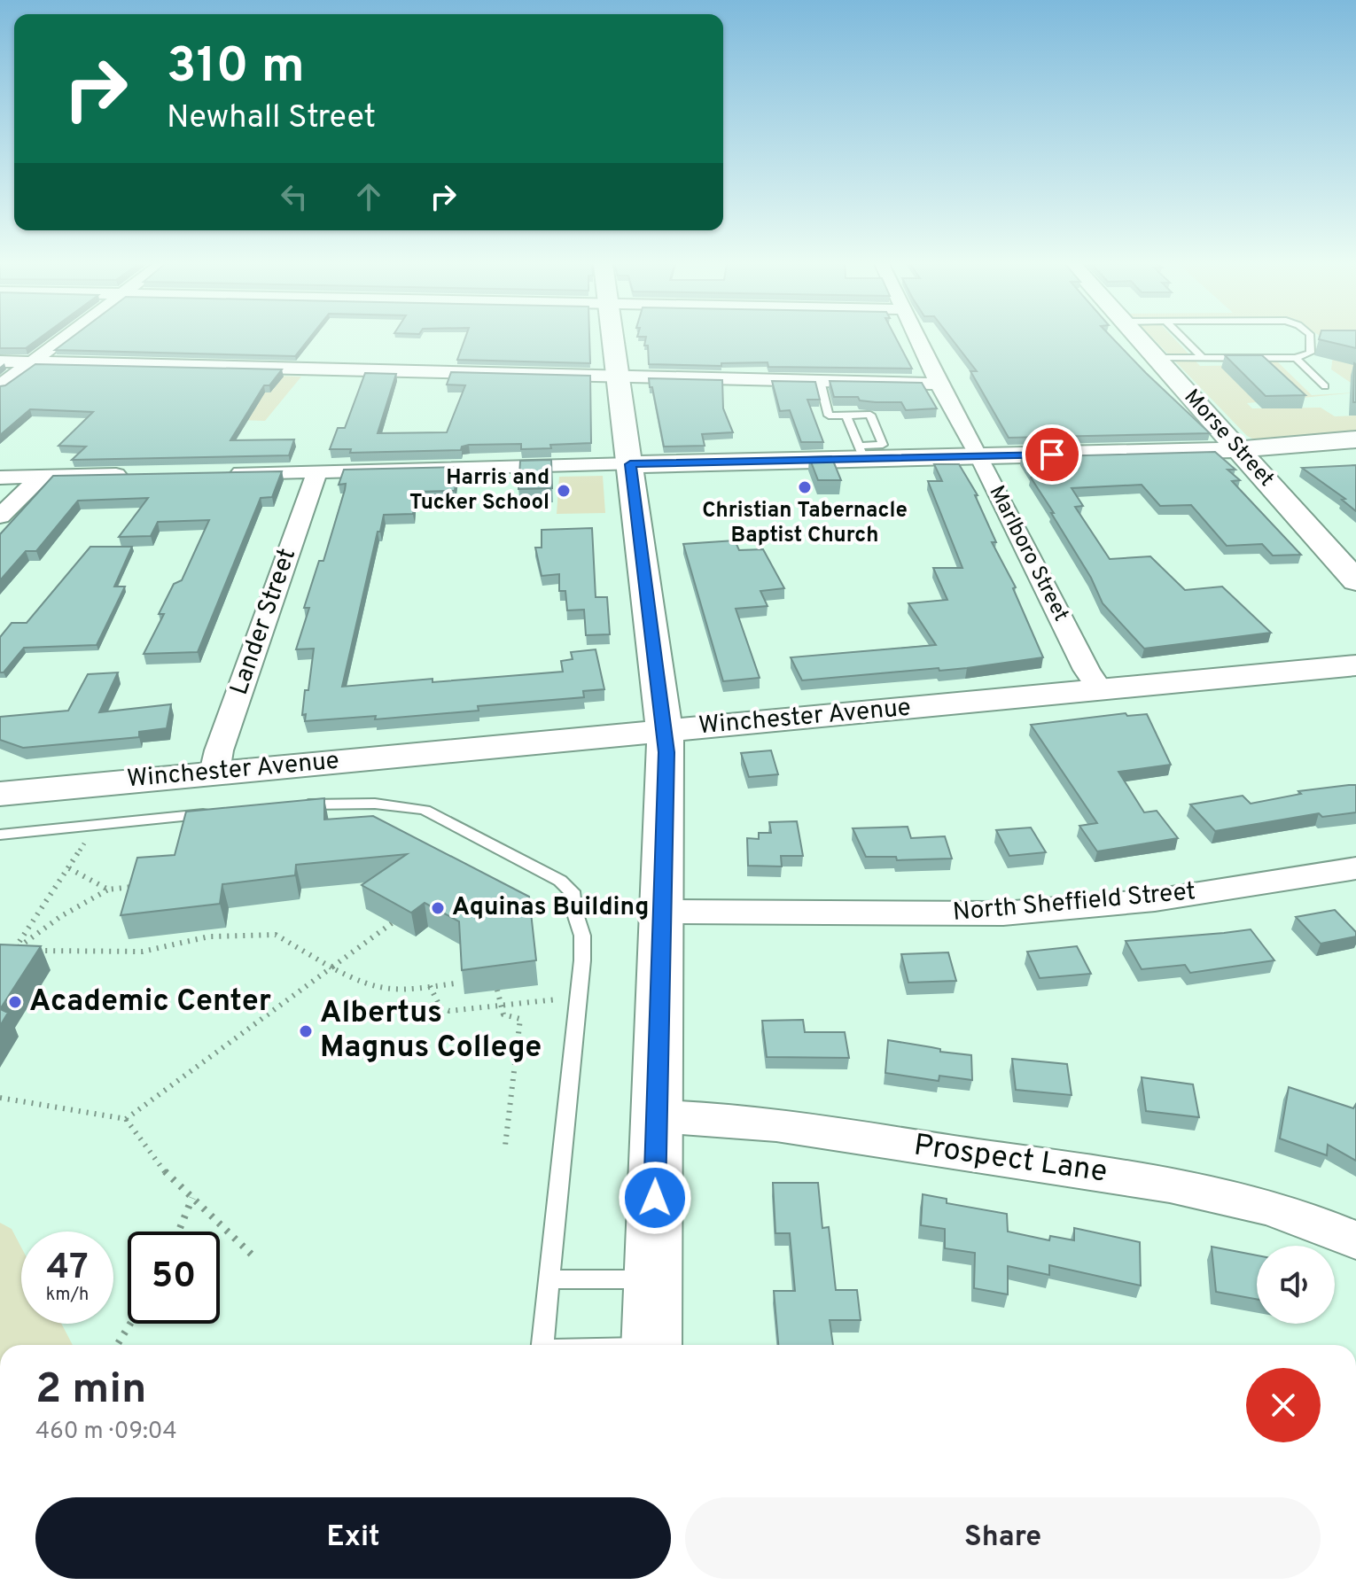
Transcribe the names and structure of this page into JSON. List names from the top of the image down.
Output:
{
  "streets": {
    "main road": ["Morse Street", "Winchester Avenue"],
    "street": [
      "Marlboro Street",
      "Lander Street",
      "North Sheffield Street",
      "Prospect Lane"
    ]
  },
  "crossings": [
    ["Marlboro Street", "Winchester Avenue"],
    ["Lander Street", "Winchester Avenue"]
  ],
  "places": [
    "Christian Tabernacle Baptist Church",
    "Harris and Tucker School",
    "Aquinas Building",
    "Academic Center",
    "Albertus Magnus College"
  ],
  "page": {
    "turn": ["310 m", "Newhall Street"],
    "speed": "47 km/h",
    "limit": "50",
    "heading": ["2 min", "460 m · 09:04"],
    "buttons": ["Exit", "Share"]
  }
}
